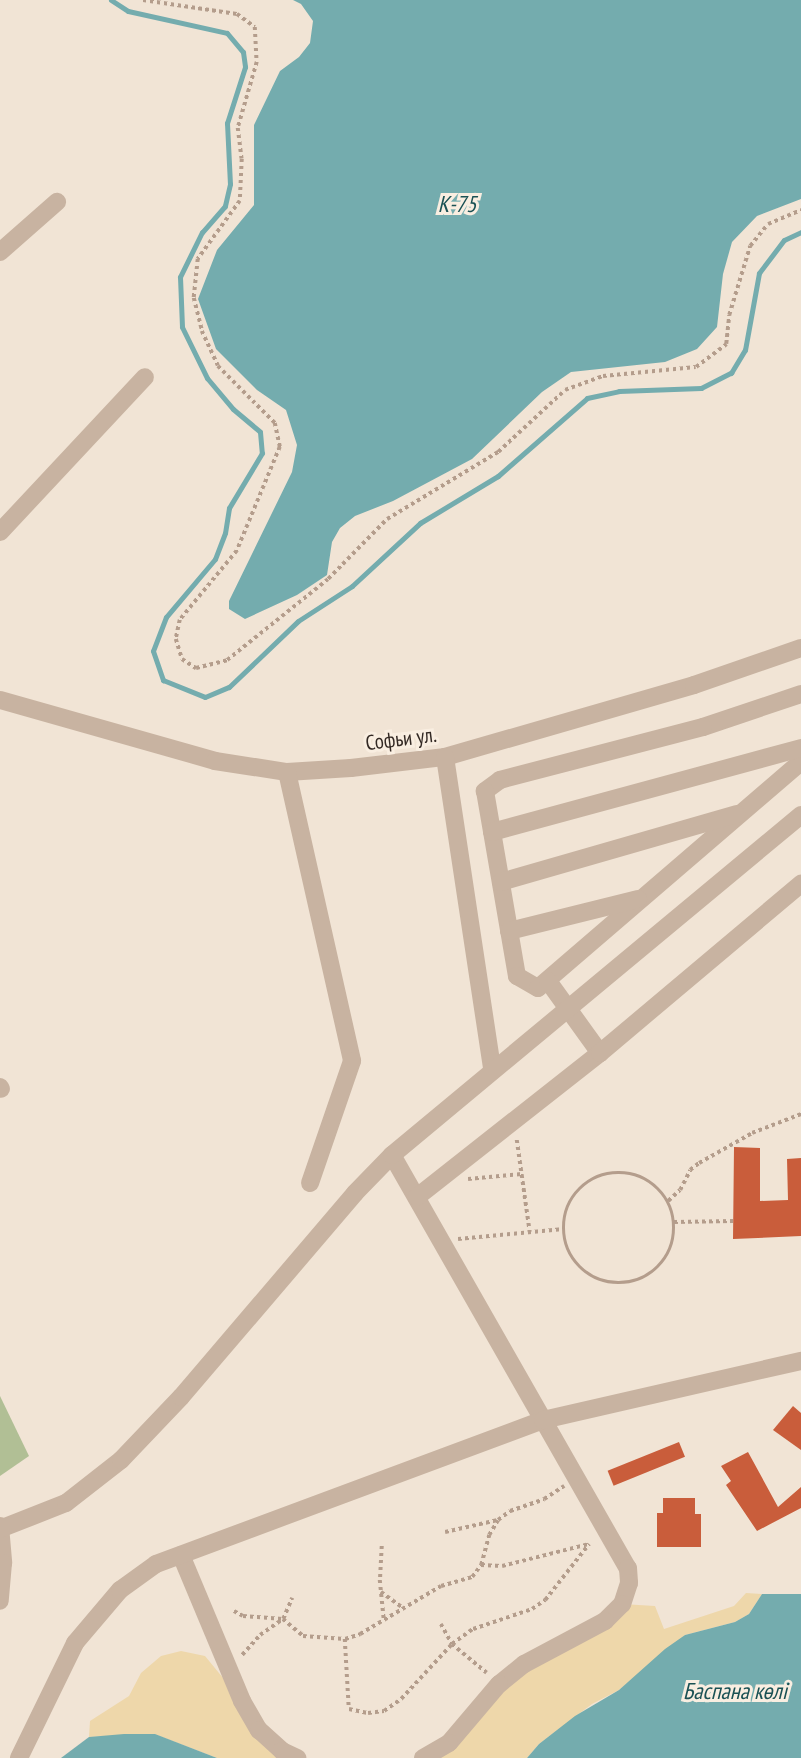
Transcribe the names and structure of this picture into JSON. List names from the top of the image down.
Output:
{
  "streets": {
    "street": ["Софьи ул."]
  },
  "water": ["К-75", "Баспана көлі"]
}
